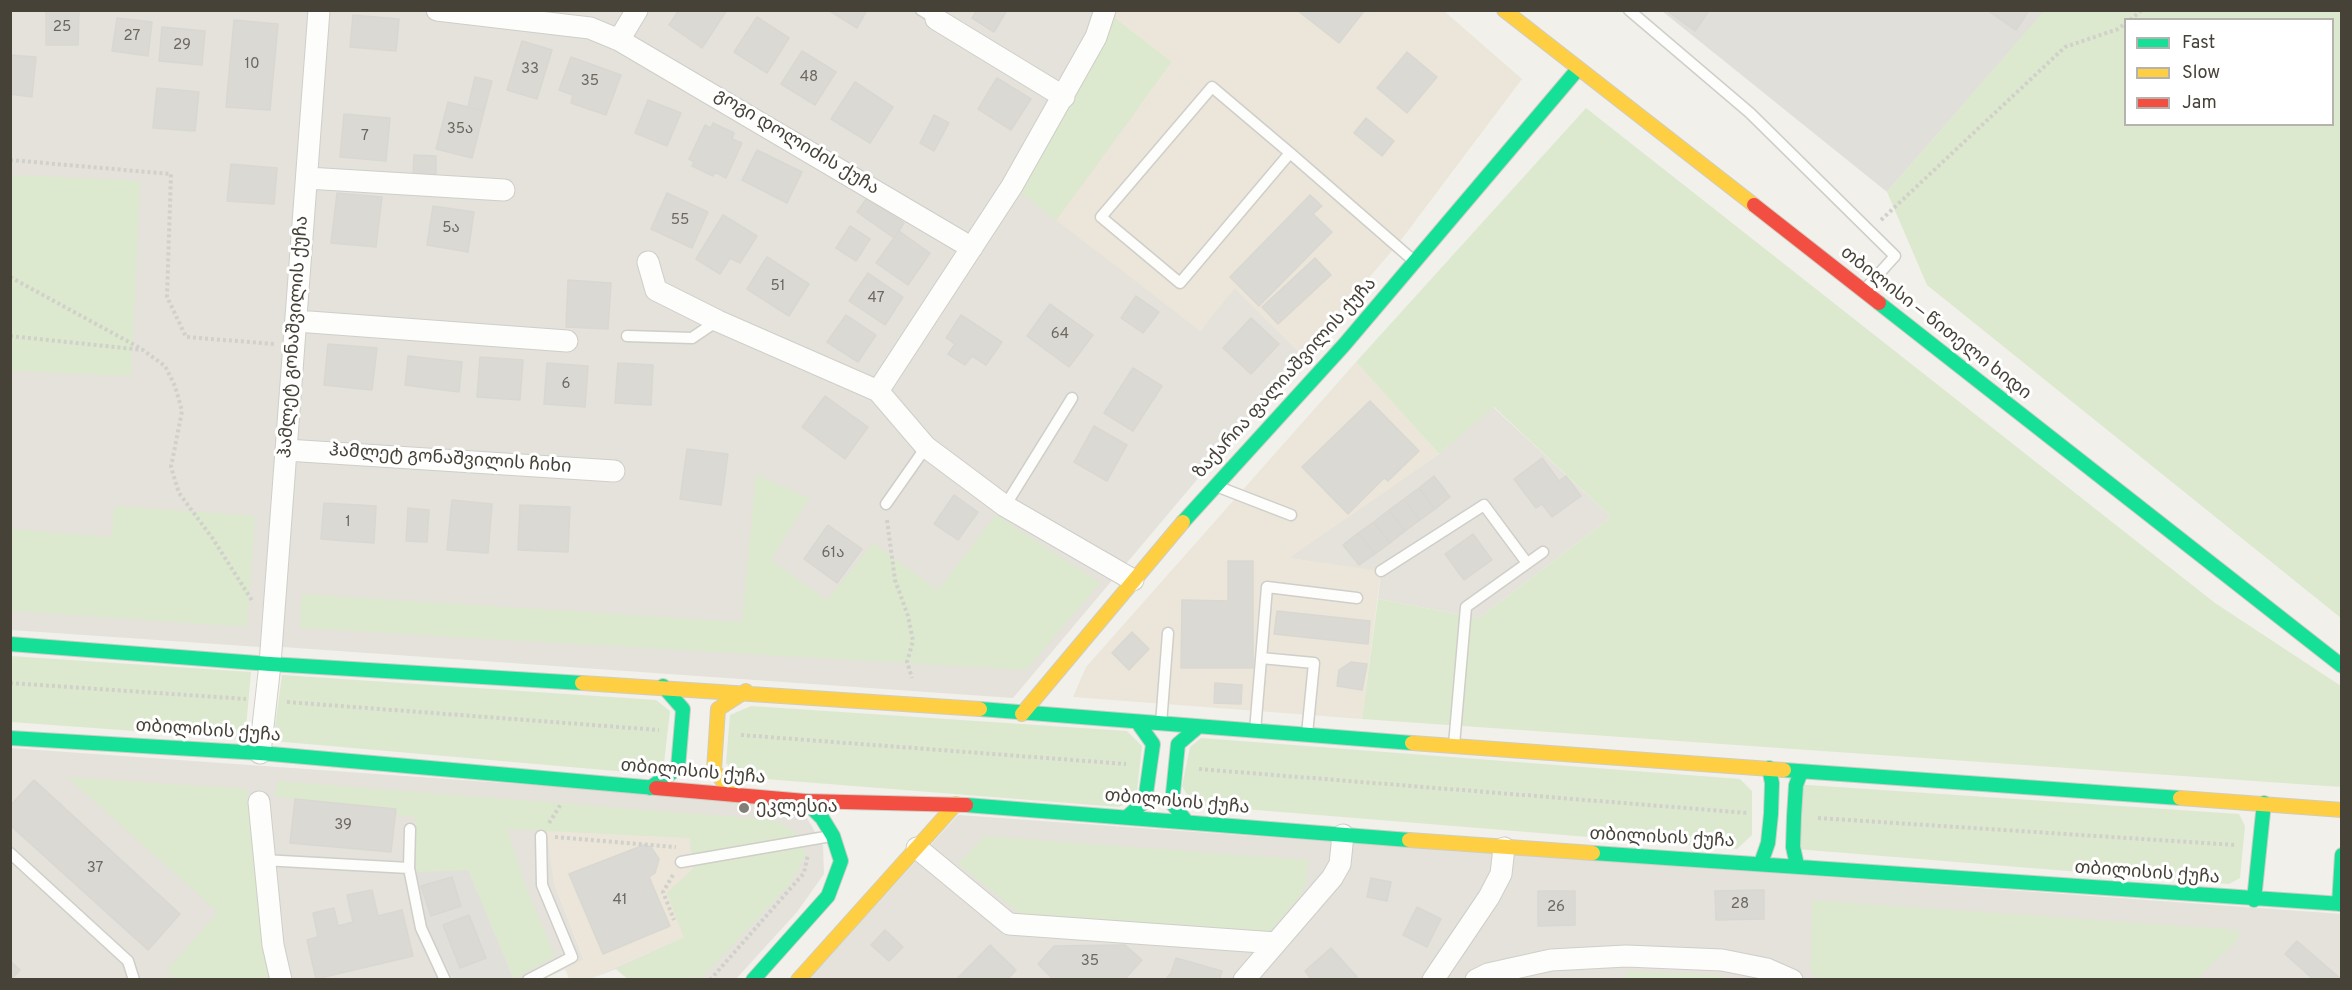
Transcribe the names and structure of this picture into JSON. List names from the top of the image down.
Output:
{
  "streets": {
    "main road": ["თბილისი — წითელი ხიდი", "ზაქარია ფალიაშვილის ქუჩა", "თბილისის ქუჩა"],
    "street": ["გოგი დოლიძის ქუჩა", "ჰამლეტ გონაშვილის ქუჩა", "ჰამლეტ გონაშვილის ჩიხი"]
  },
  "crossings": [
    ["თბილისი — წითელი ხიდი", "ზაქარია ფალიაშვილის ქუჩა"],
    ["ჰამლეტ გონაშვილის ქუჩა", "ჰამლეტ გონაშვილის ჩიხი"],
    ["ჰამლეტ გონაშვილის ქუჩა", "თბილისის ქუჩა"]
  ],
  "places": ["ეკლესია"],
  "house_numbers": [
    "25",
    "27",
    "29",
    "10",
    "33",
    "48",
    "35",
    "35ა",
    "7",
    "55",
    "5ა",
    "51",
    "47",
    "64",
    "6",
    "1",
    "61ა",
    "39",
    "37",
    "41",
    "28",
    "26",
    "35"
  ],
  "legend": ["Fast", "Slow", "Jam"]
}
